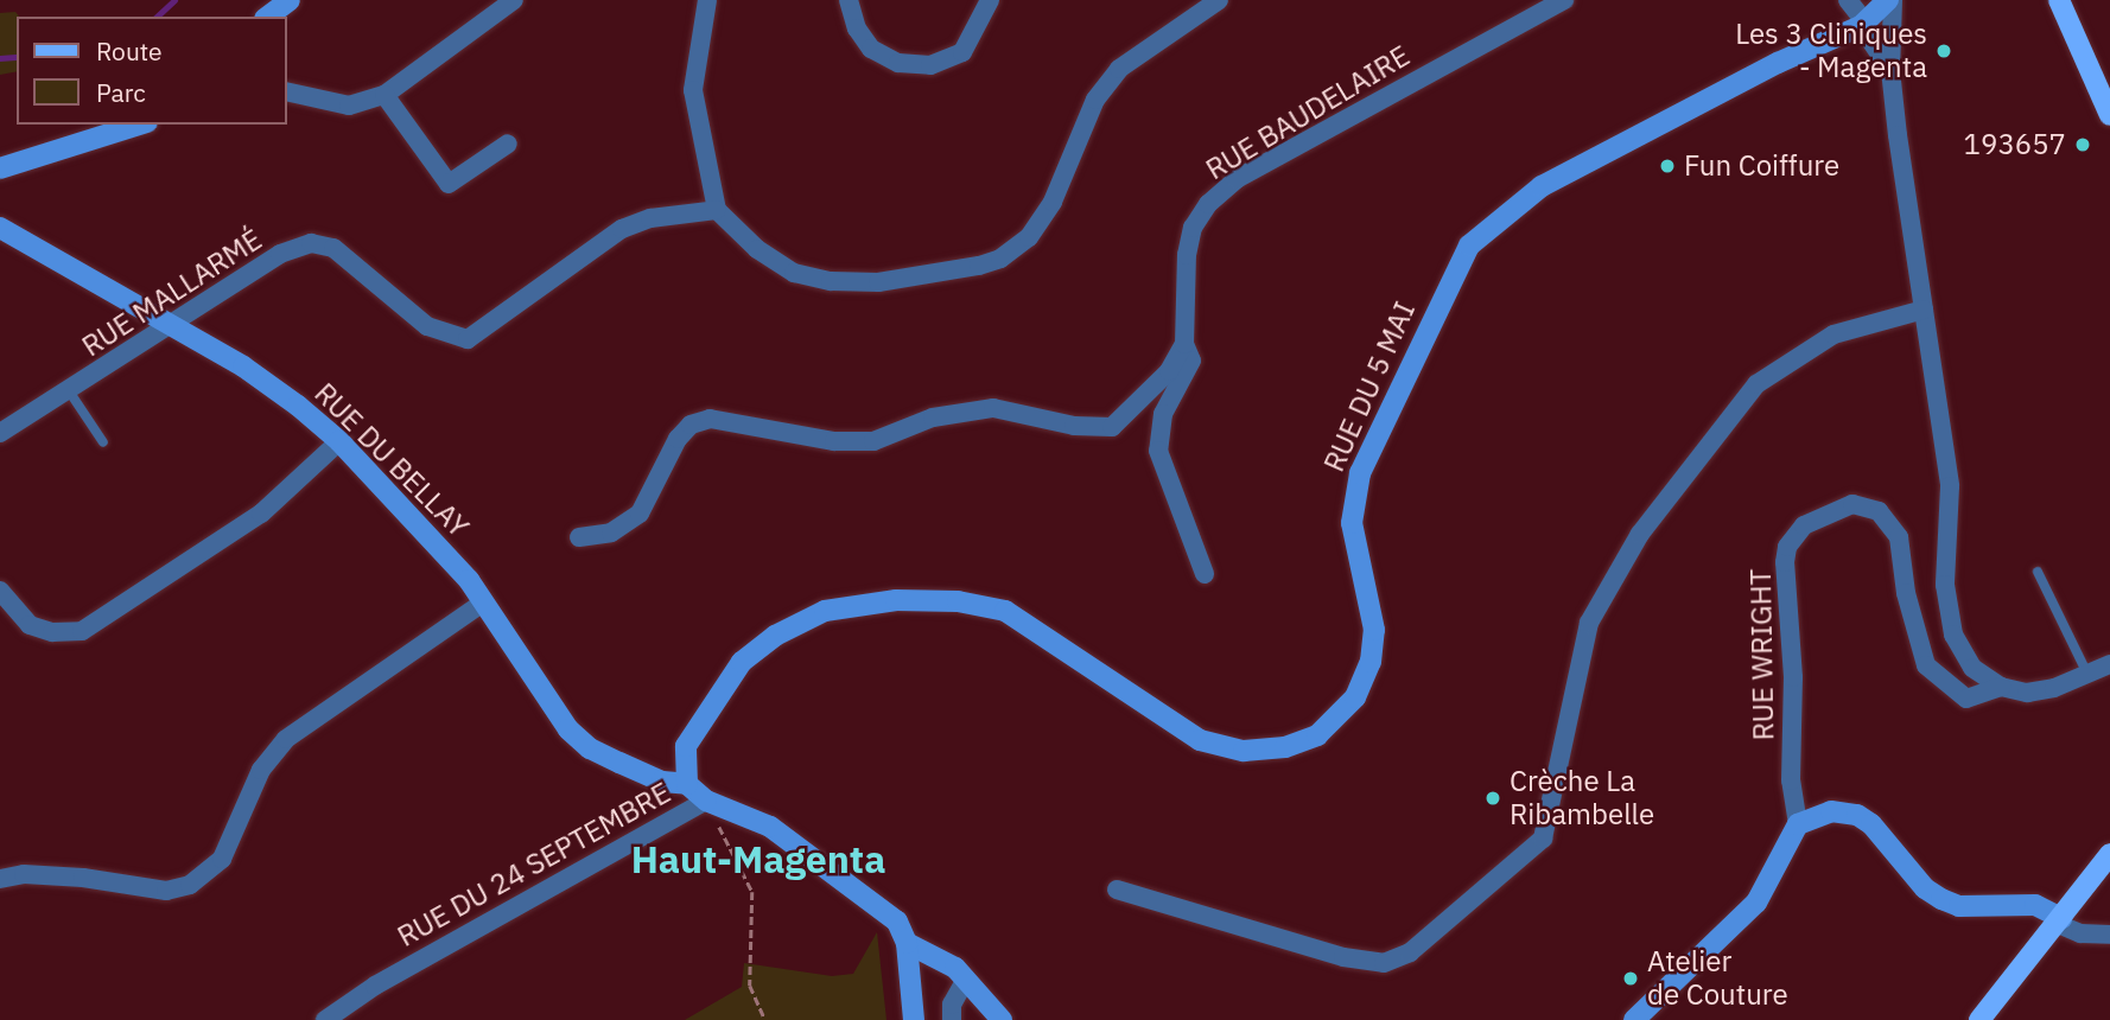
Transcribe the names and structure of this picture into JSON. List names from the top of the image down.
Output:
{
  "streets": {
    "main road": ["RUE DU 5 MAI", "RUE DU BELLAY", "RUE DU 24 SEPTEMBRE"],
    "street": ["RUE BAUDELAIRE", "RUE MALLARMÉ", "RUE WRIGHT"]
  },
  "crossings": [
    ["RUE MALLARMÉ", "RUE DU BELLAY"],
    ["RUE DU 5 MAI", "RUE DU BELLAY"]
  ],
  "districts": ["Haut-Magenta"],
  "places": [
    "Les 3 Cliniques - Magenta",
    "193657",
    "Fun Coiffure",
    "Crèche La Ribambelle",
    "Atelier de Couture"
  ],
  "legend": ["Route", "Parc"]
}
